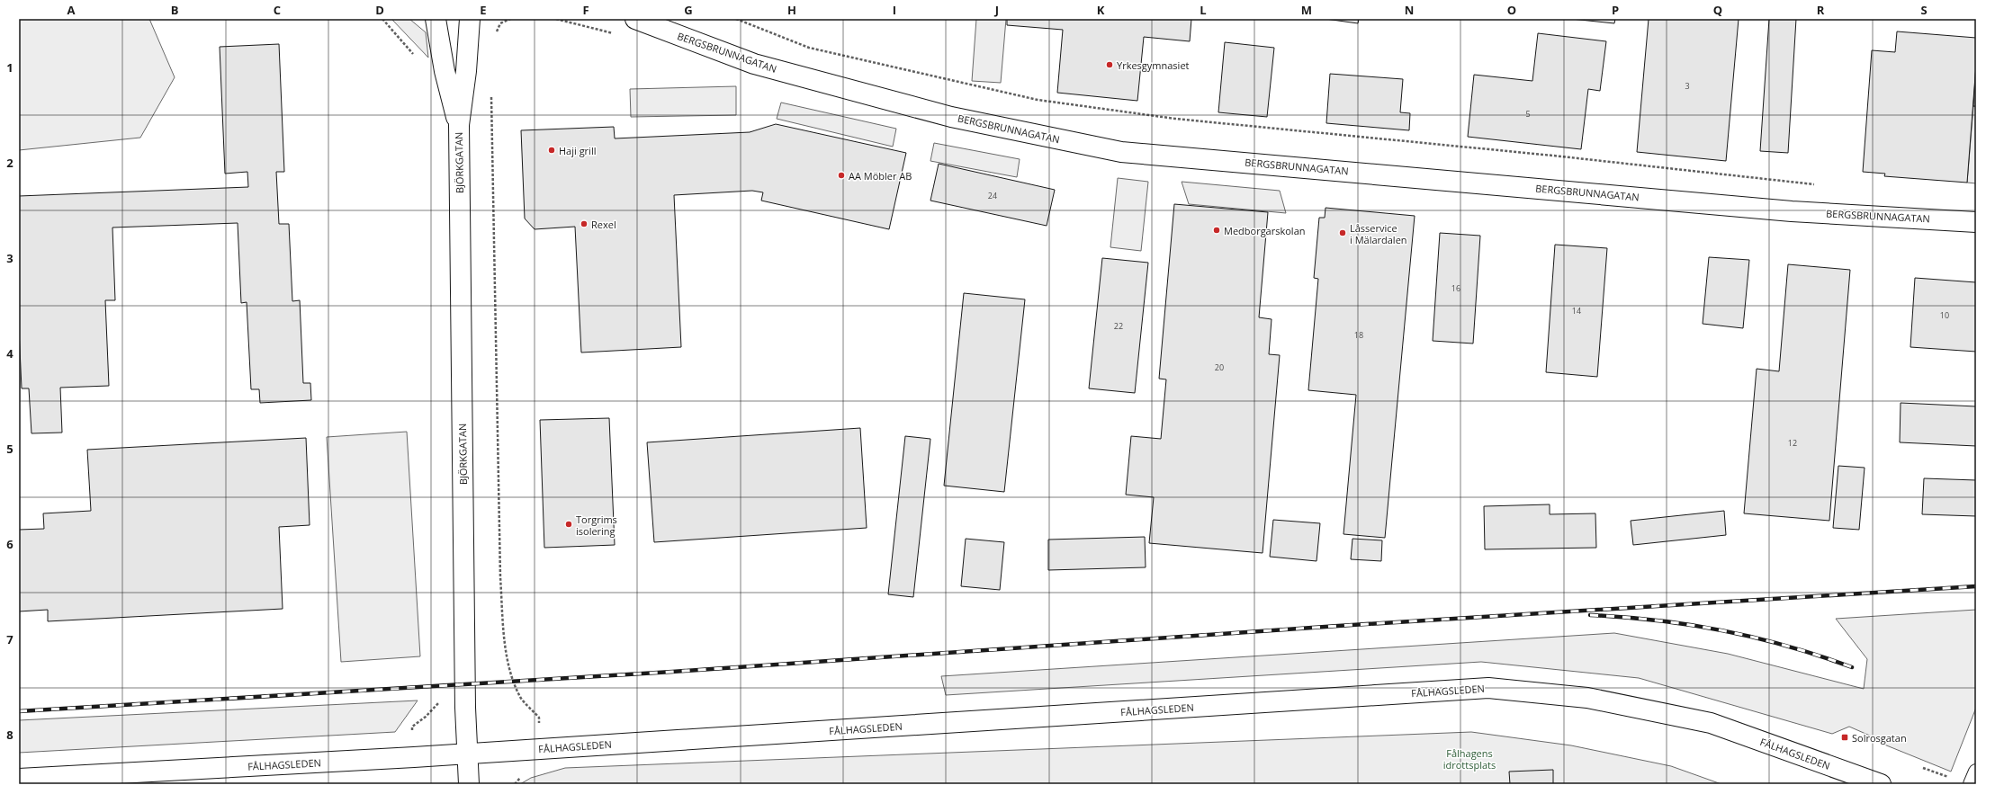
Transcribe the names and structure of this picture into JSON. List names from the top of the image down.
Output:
{
  "streets": {
    "street": ["BERGSBRUNNAGATAN", "BJÖRKGATAN", "FÅLHAGSLEDEN"]
  },
  "crossings": [
    ["BJÖRKGATAN", "FÅLHAGSLEDEN"]
  ],
  "parks": ["Fålhagens idrottsplats"],
  "places": {
    "other": [
      "Yrkesgymnasiet",
      "Haji grill",
      "AA Möbler AB",
      "Rexel",
      "Medborgarskolan",
      "Låsservice i Mälardalen",
      "Torgrims isolering"
    ],
    "transit": ["Solrosgatan"]
  },
  "house_numbers": [
    "3",
    "5",
    "24",
    "16",
    "14",
    "10",
    "22",
    "18",
    "20",
    "12"
  ],
  "grid": {
    "columns": [
      "A",
      "B",
      "C",
      "D",
      "E",
      "F",
      "G",
      "H",
      "I",
      "J",
      "K",
      "L",
      "M",
      "N",
      "O",
      "P",
      "Q",
      "R",
      "S"
    ],
    "rows": [
      "1",
      "2",
      "3",
      "4",
      "5",
      "6",
      "7",
      "8"
    ]
  }
}
